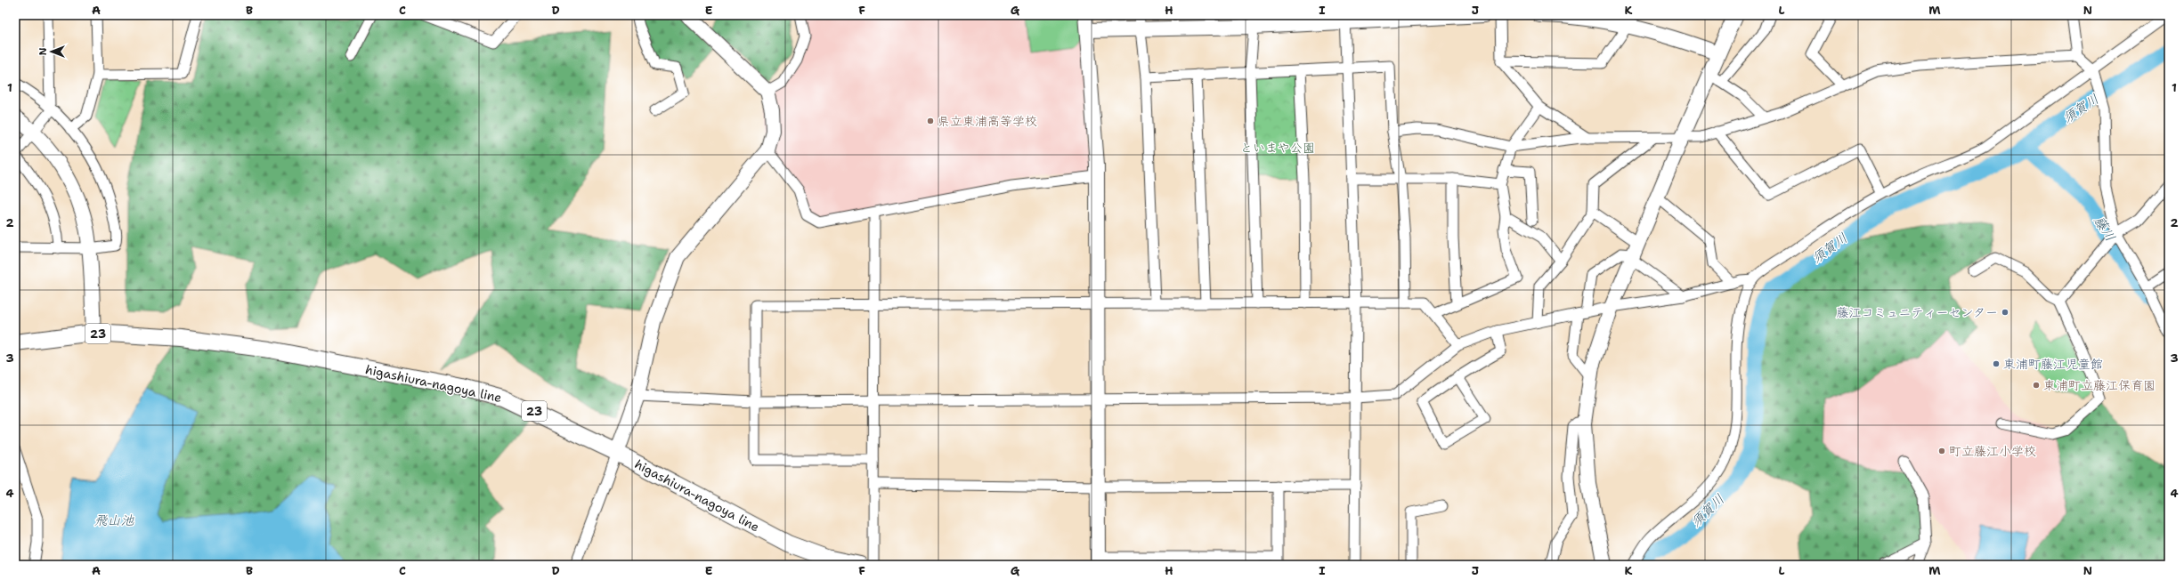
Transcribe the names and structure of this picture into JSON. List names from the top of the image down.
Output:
{
  "streets": {
    "main road": ["23", "higashiura-nagoya line"]
  },
  "water": ["須賀川", "藤川", "飛山池"],
  "parks": ["といまや公園"],
  "places": [
    "県立東浦高等学校",
    "藤江コミュニティーセンター",
    "東浦町藤江児童館",
    "東浦町立藤江保育園",
    "町立藤江小学校"
  ],
  "north": "left",
  "grid": {
    "columns": [
      "A",
      "B",
      "C",
      "D",
      "E",
      "F",
      "G",
      "H",
      "I",
      "J",
      "K",
      "L",
      "M",
      "N"
    ],
    "rows": [
      "1",
      "2",
      "3",
      "4"
    ]
  }
}
